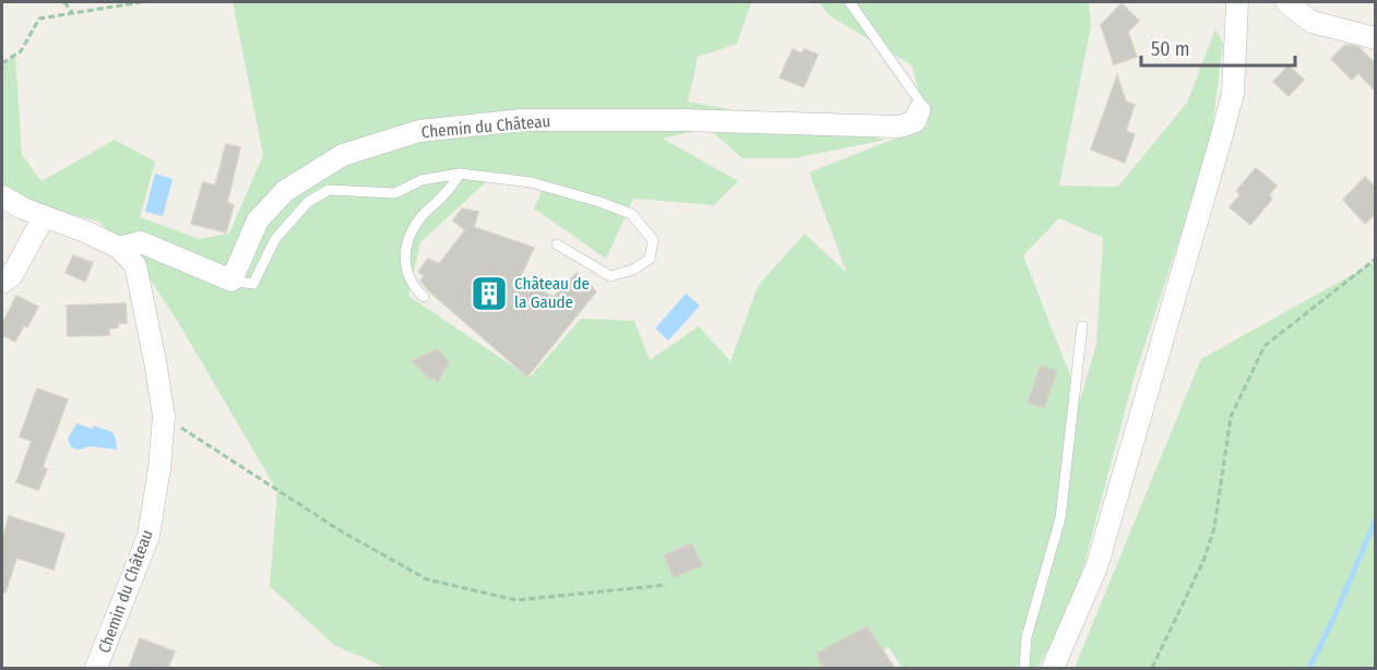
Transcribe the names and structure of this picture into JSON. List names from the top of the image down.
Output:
{
  "streets": {
    "street": ["Chemin du Château"]
  },
  "places": {
    "building": ["Château de la Gaude"]
  },
  "scale_bar": "50 m"
}
